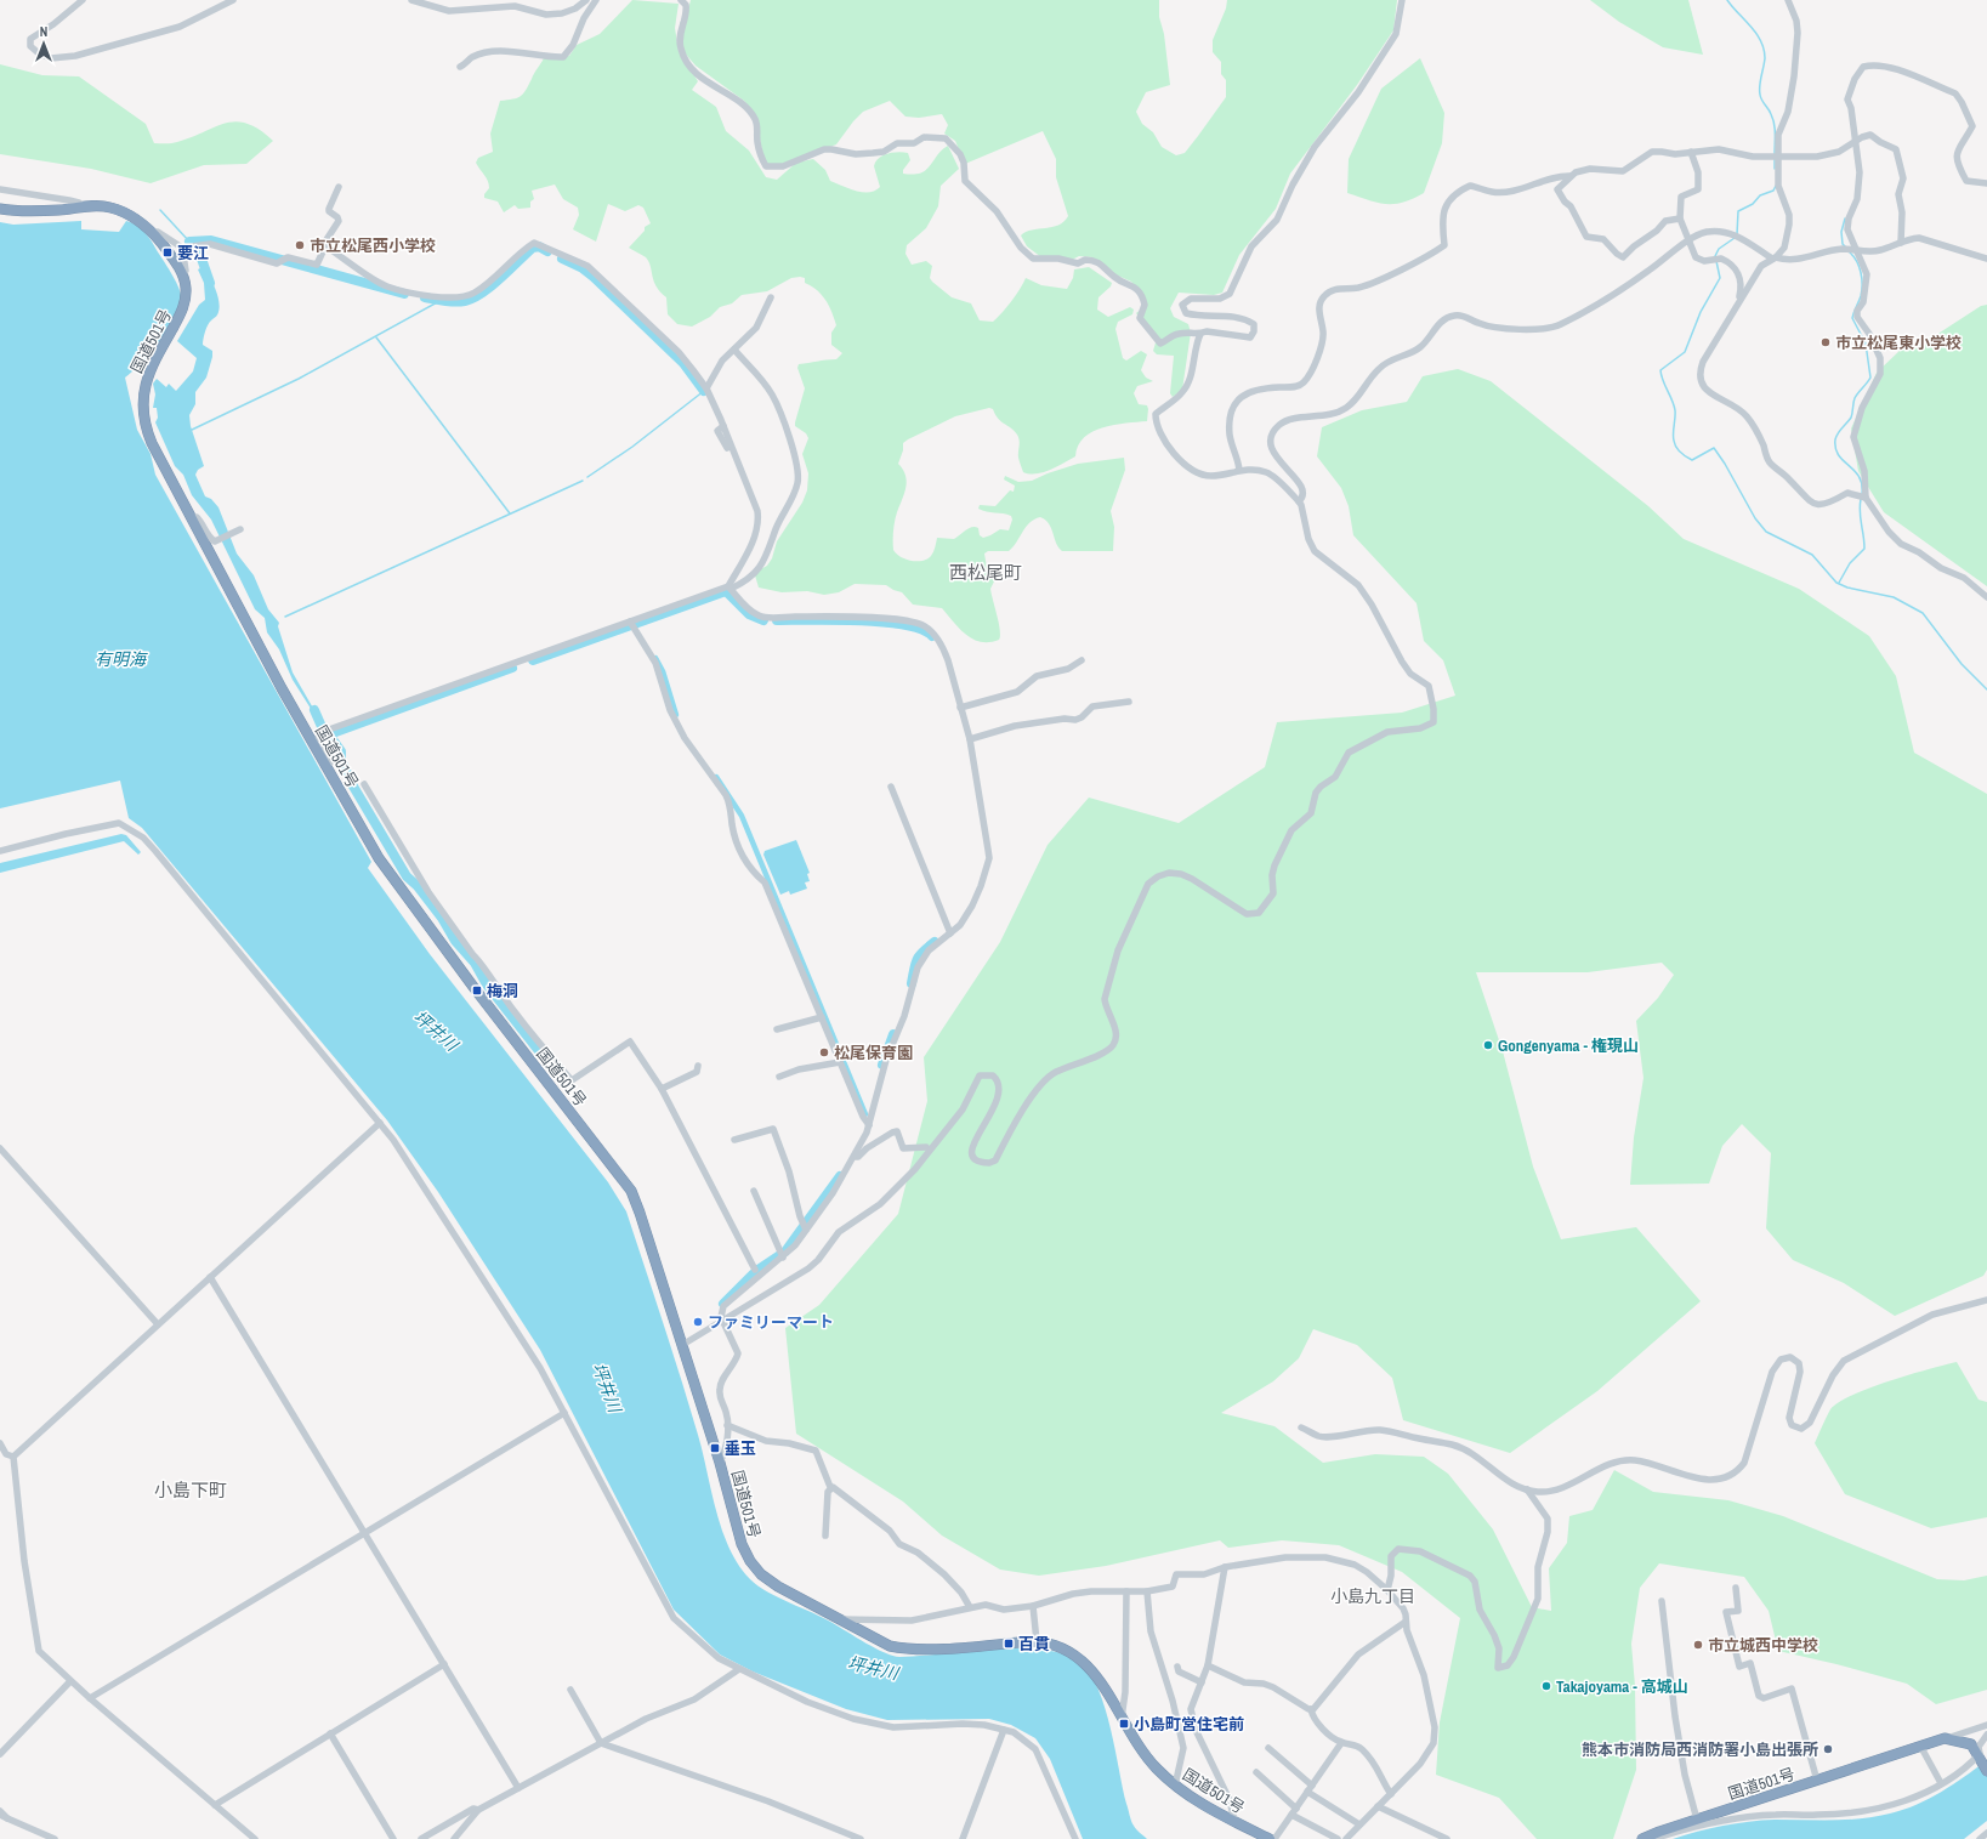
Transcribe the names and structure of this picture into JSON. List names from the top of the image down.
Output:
{
  "streets": {
    "highway": ["国道501号"]
  },
  "districts": ["西松尾町", "小島下町", "小島九丁目"],
  "water": ["有明海", "坪井川"],
  "places": {
    "other": [
      "市立松尾西小学校",
      "市立松尾東小学校",
      "Gongenyama - 権現山",
      "松尾保育園",
      "ファミリーマート",
      "市立城西中学校",
      "Takajoyama - 高城山",
      "熊本市消防局西消防署小島出張所"
    ],
    "transit": [
      "要江",
      "梅洞",
      "垂玉",
      "百貫",
      "小島町営住宅前"
    ]
  },
  "north": "top"
}
